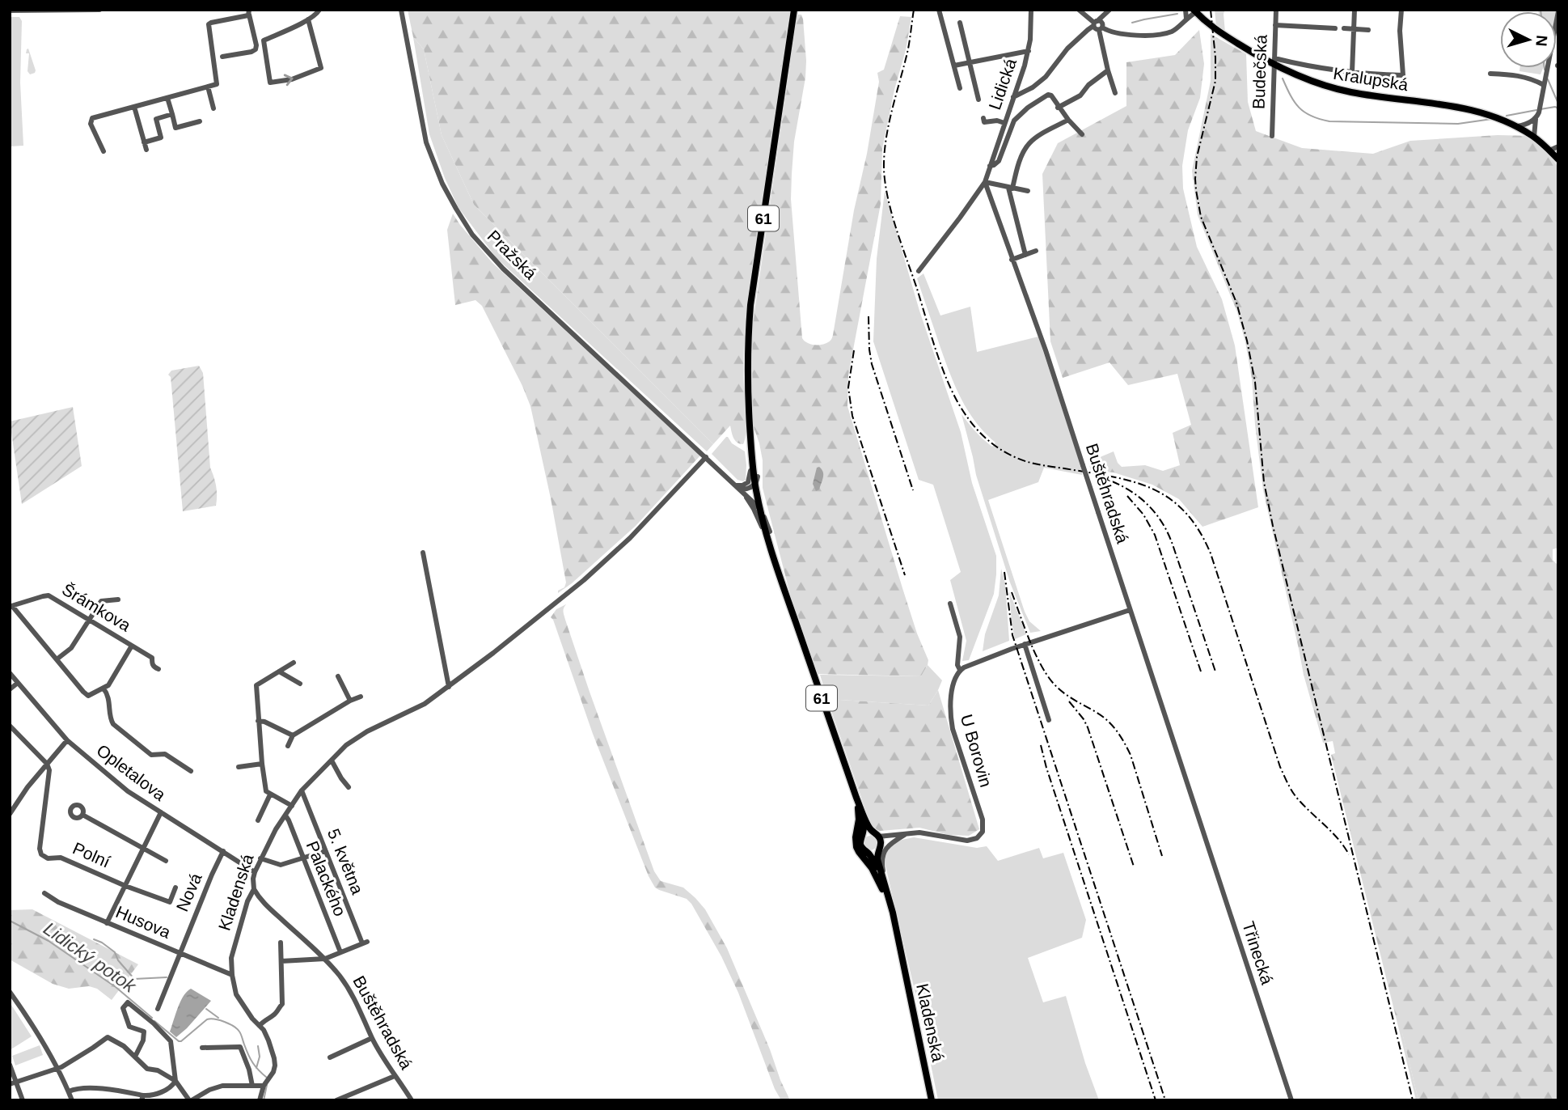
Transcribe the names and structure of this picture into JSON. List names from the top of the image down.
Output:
{
  "streets": {
    "main road": ["Kralupská", "61", "Kladenská"],
    "street": [
      "Budečská",
      "Lidická",
      "Pražská",
      "Buštěhradská",
      "Šrámkova",
      "U Borovin",
      "Opletalova",
      "Polní",
      "5. května",
      "Palackého",
      "Nová",
      "Husova",
      "Třinecká"
    ]
  },
  "crossings": [
    ["Budečská", "Kralupská"],
    ["Lidická", "Buštěhradská"],
    ["61", "Kladenská"],
    ["Pražská", "Kladenská"],
    ["Buštěhradská", "Kladenská"],
    ["Buštěhradská", "Třinecká"],
    ["Opletalova", "Nová"],
    ["Opletalova", "Kladenská"],
    ["5. května", "Palackého"],
    ["5. května", "Kladenská"],
    ["Palackého", "Kladenská"],
    ["Nová", "Husova"],
    ["Kladenská", "Husova"]
  ],
  "water": ["Lidický potok"],
  "north": "right"
}
